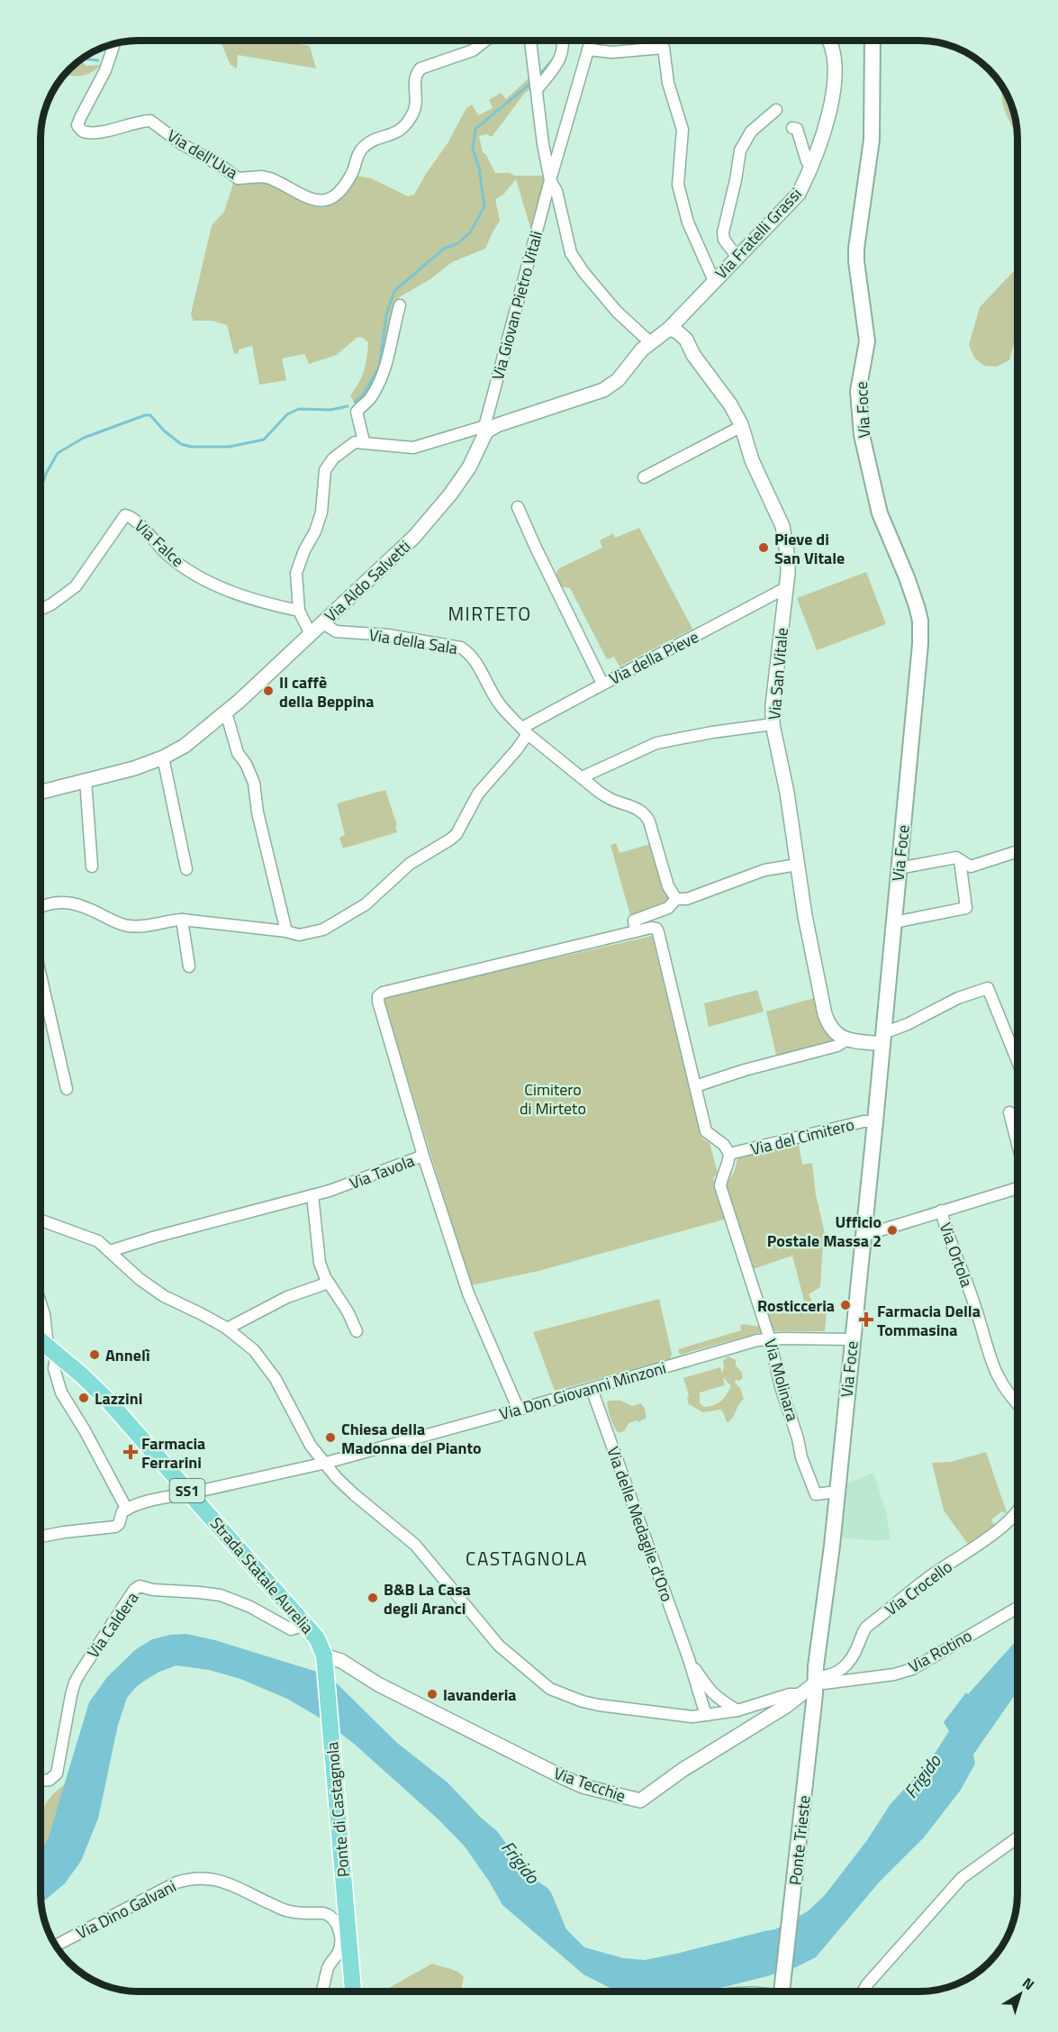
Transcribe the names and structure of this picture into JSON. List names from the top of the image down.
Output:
{
  "streets": {
    "main road": [
      "Via Foce",
      "SS1",
      "Strada Statale Aurelia",
      "Ponte di Castagnola",
      "Ponte Trieste"
    ],
    "street": [
      "Via dell'Uva",
      "Via Fratelli Grassi",
      "Via Giovan Pietro Vitali",
      "Via Falce",
      "Via Aldo Salvetti",
      "Via della Sala",
      "Via della Pieve",
      "Via San Vitale",
      "Via del Cimitero",
      "Via Tavola",
      "Via Ortola",
      "Via Molinara",
      "Via Don Giovanni Minzoni",
      "Via delle Medaglie d'Oro",
      "Via Crocello",
      "Via Caldera",
      "Via Rotino",
      "Via Tecchie",
      "Via Dino Galvani"
    ]
  },
  "crossings": [
    ["Via Fratelli Grassi", "Via San Vitale"],
    ["Via Giovan Pietro Vitali", "Via Aldo Salvetti"],
    ["Via Foce", "Via del Cimitero"],
    ["Via Foce", "Via Molinara"],
    ["Via Foce", "Via Don Giovanni Minzoni"],
    ["Via Foce", "Via Crocello"],
    ["Via Foce", "Via Rotino"],
    ["Via Foce", "Via Tecchie"],
    ["Via Foce", "Ponte Trieste"],
    ["Via Aldo Salvetti", "Via della Sala"],
    ["Via della Sala", "Via della Pieve"],
    ["Via della Pieve", "Via San Vitale"],
    ["Via del Cimitero", "Via Molinara"],
    ["Via Tavola", "Via Don Giovanni Minzoni"],
    ["Via Molinara", "Via Don Giovanni Minzoni"],
    ["Via Don Giovanni Minzoni", "Via delle Medaglie d'Oro"],
    ["Via Don Giovanni Minzoni", "Strada Statale Aurelia"],
    ["Strada Statale Aurelia", "Via Caldera"],
    ["Strada Statale Aurelia", "Via Tecchie"],
    ["Strada Statale Aurelia", "Ponte di Castagnola"],
    ["Via Crocello", "Via Rotino"],
    ["Via Crocello", "Via Tecchie"],
    ["Via Crocello", "Ponte Trieste"],
    ["Via Rotino", "Via Tecchie"],
    ["Via Rotino", "Ponte Trieste"],
    ["Via Tecchie", "Ponte di Castagnola"],
    ["Via Tecchie", "Ponte Trieste"]
  ],
  "districts": ["MIRTETO", "CASTAGNOLA"],
  "water": ["Frigido"],
  "parks": ["Cimitero di Mirteto"],
  "places": {
    "other": [
      "Pieve di San Vitale",
      "Il caffè della Beppina",
      "Ufficio Postale Massa 2",
      "Rosticceria",
      "Annelì",
      "Lazzini",
      "Chiesa della Madonna del Pianto",
      "B&B La Casa degli Aranci",
      "lavanderia"
    ],
    "health": ["Farmacia Della Tommasina", "Farmacia Ferrarini"]
  },
  "north": "top right"
}
